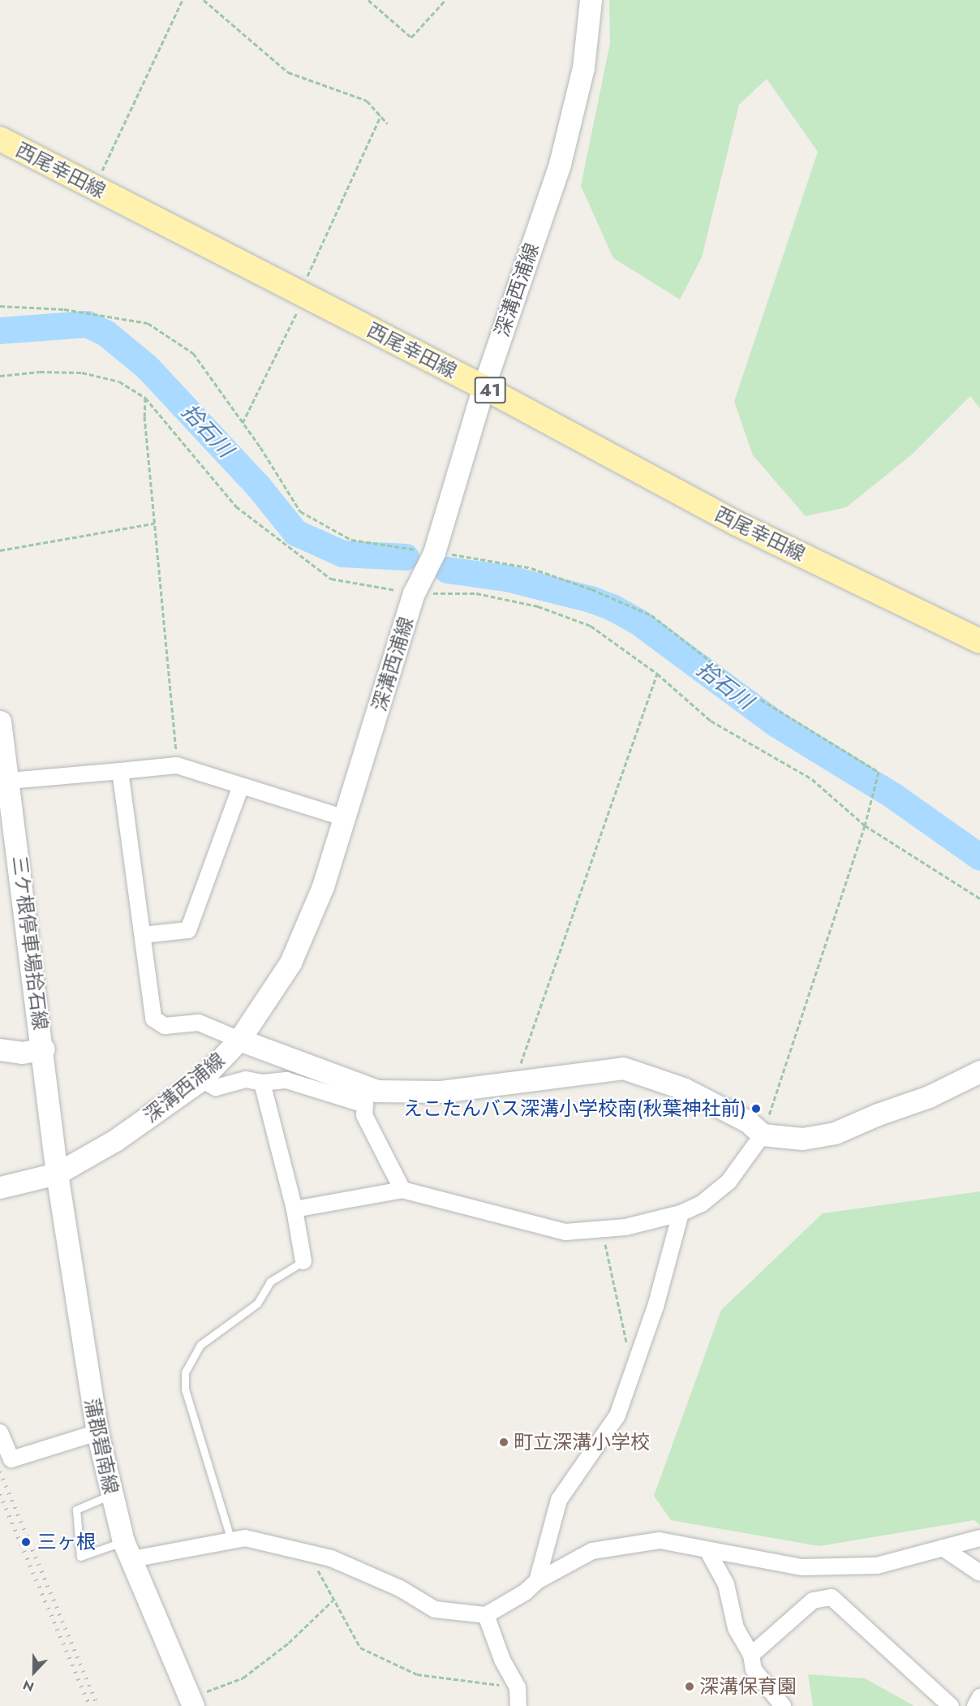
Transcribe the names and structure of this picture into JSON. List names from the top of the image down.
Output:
{
  "streets": {
    "main road": [
      "西尾幸田線",
      "深溝西浦線",
      "41",
      "三ケ根停車場拾石線",
      "蒲郡碧南線"
    ]
  },
  "crossings": [
    ["西尾幸田線", "深溝西浦線"],
    ["深溝西浦線", "三ケ根停車場拾石線"],
    ["深溝西浦線", "蒲郡碧南線"],
    ["三ケ根停車場拾石線", "蒲郡碧南線"]
  ],
  "water": ["拾石川"],
  "places": [
    "えこたんバス深溝小学校南(秋葉神社前)",
    "町立深溝小学校",
    "三ヶ根",
    "深溝保育園"
  ],
  "north": "bottom"
}
